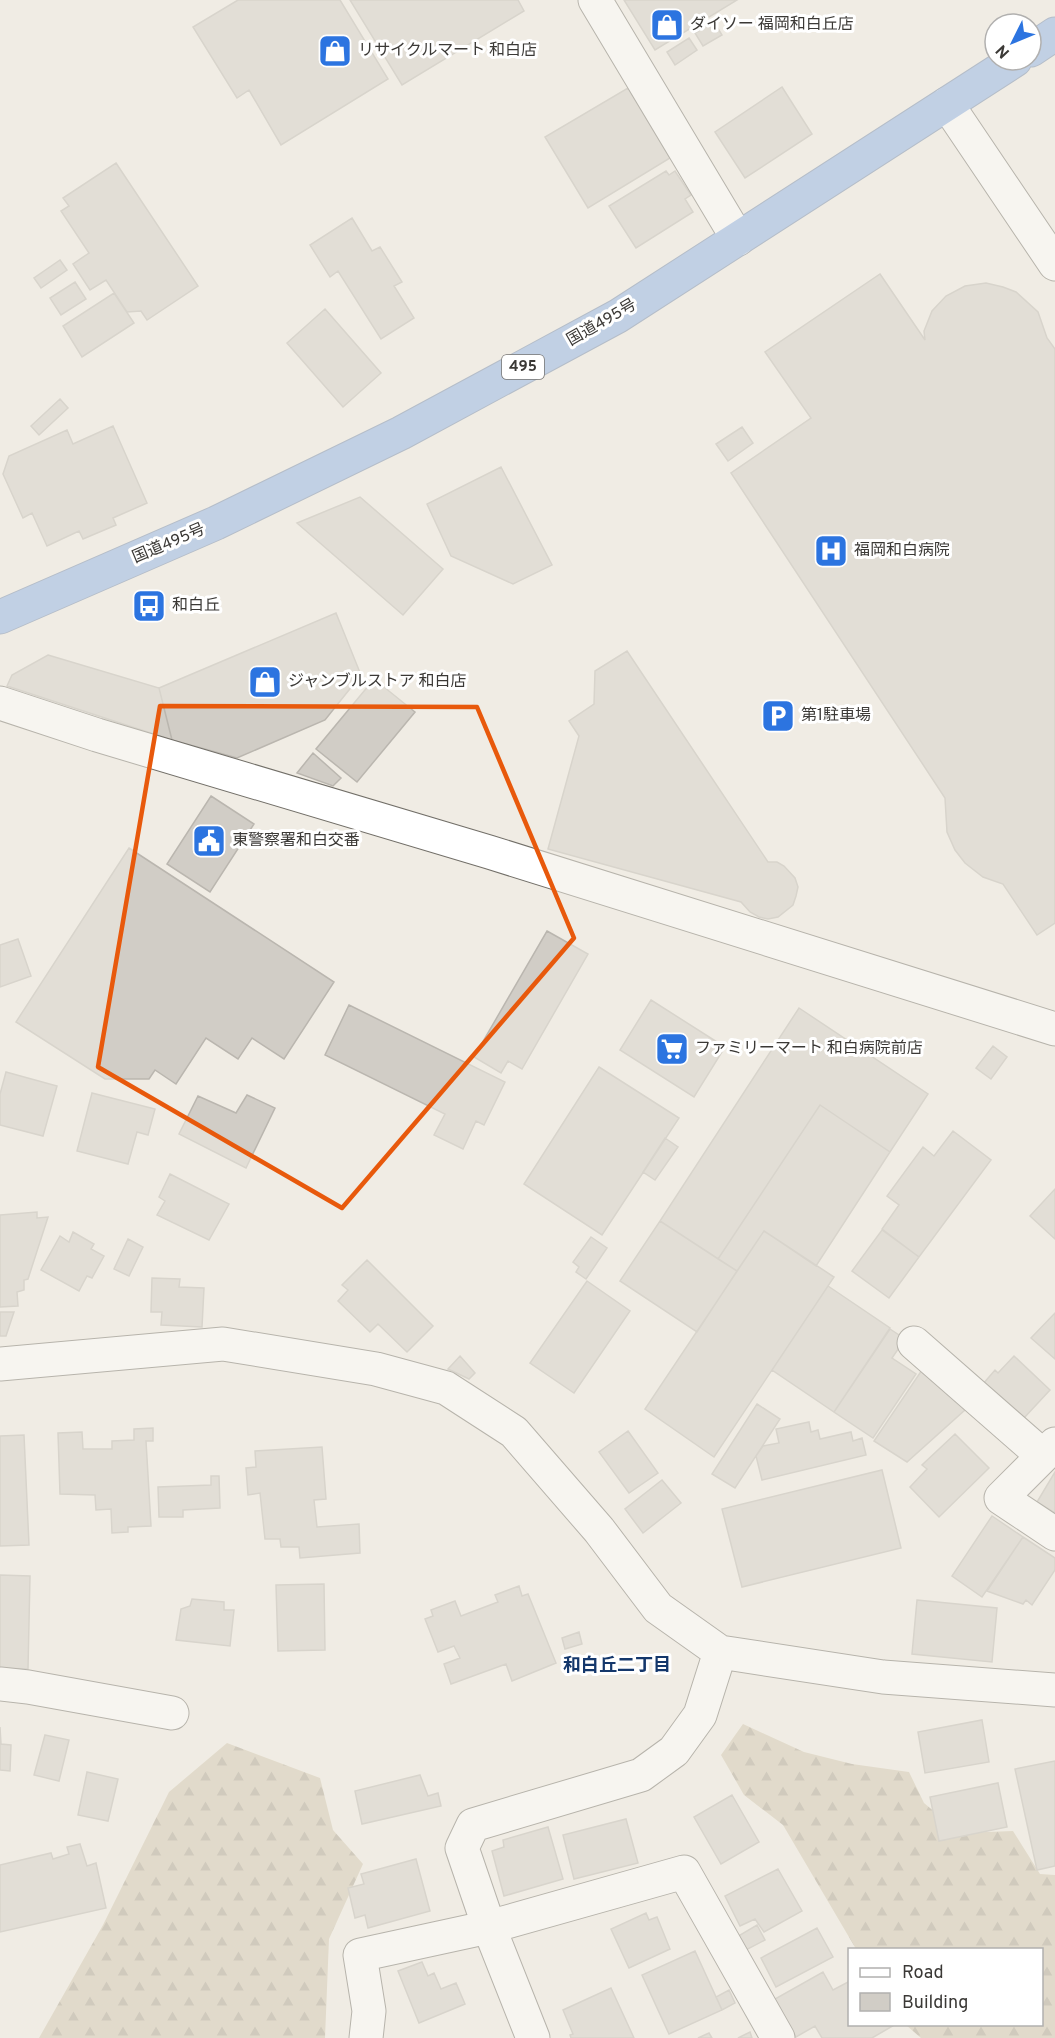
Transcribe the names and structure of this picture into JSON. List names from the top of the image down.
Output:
{
  "streets": {
    "highway": ["国道495号", "495"]
  },
  "districts": ["和白丘二丁目"],
  "places": {
    "shop": ["ダイソー 福岡和白丘店", "リサイクルマート 和白店", "ジャンブルストア 和白店"],
    "hospital": ["福岡和白病院"],
    "bus stop": ["和白丘"],
    "parking": ["第1駐車場"],
    "public building": ["東警察署和白交番"],
    "supermarket": ["ファミリーマート 和白病院前店"]
  },
  "legend": ["Road", "Building"],
  "north": "bottom left"
}
